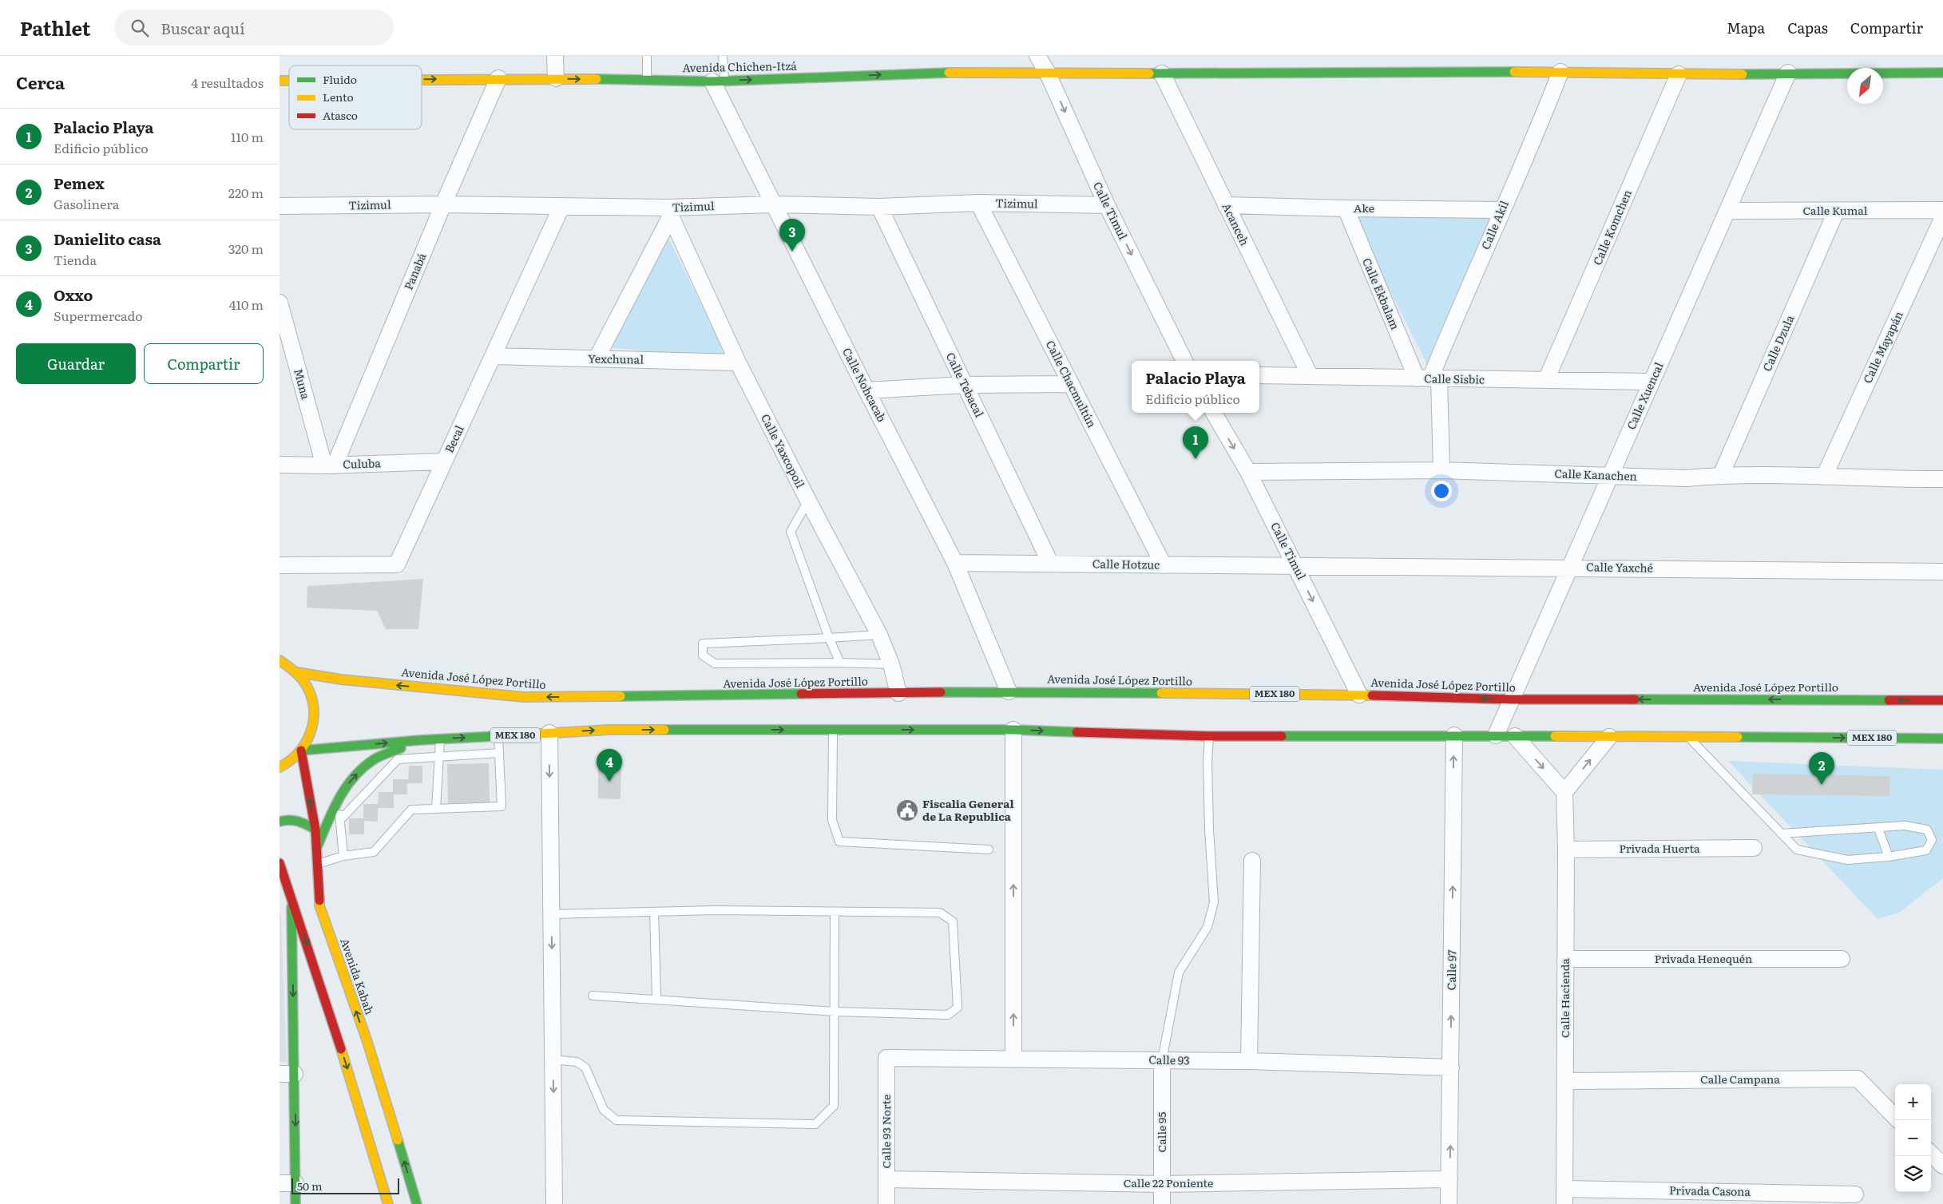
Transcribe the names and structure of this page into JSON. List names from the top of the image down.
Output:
{
  "streets": {
    "main road": [
      "Avenida Chichen-Itzá",
      "Avenida José López Portillo",
      "MEX 180",
      "Avenida Kabah"
    ],
    "street": [
      "Tizimul",
      "Ake",
      "Calle Timul",
      "Calle Kumal",
      "Acanceh",
      "Calle Akil",
      "Calle Komchen",
      "Panabá",
      "Calle Ekbalam",
      "Calle Dzula",
      "Calle Mayapán",
      "Yexchunal",
      "Calle Sisbic",
      "Muna",
      "Calle Chacmultún",
      "Calle Nohcacab",
      "Calle Tebacal",
      "Calle Xuencal",
      "Becal",
      "Calle Yaxcopoil",
      "Culuba",
      "Calle Kanachen",
      "Calle Hotzuc",
      "Calle Yaxché",
      "Privada Huerta",
      "Privada Henequén",
      "Calle 97",
      "Calle Hacienda",
      "Calle 93",
      "Calle Campana",
      "Calle 93 Norte",
      "Calle 95",
      "Calle 22 Poniente",
      "Privada Casona"
    ]
  },
  "crossings": [
    ["Avenida Chichen-Itzá", "Calle Timul"],
    ["Avenida Chichen-Itzá", "Acanceh"],
    ["Avenida Chichen-Itzá", "Calle Akil"],
    ["Avenida Chichen-Itzá", "Calle Komchen"],
    ["Avenida Chichen-Itzá", "Panabá"],
    ["Avenida Chichen-Itzá", "Calle Nohcacab"],
    ["Avenida Chichen-Itzá", "Calle Xuencal"],
    ["Tizimul", "Calle Timul"],
    ["Tizimul", "Panabá"],
    ["Tizimul", "Calle Chacmultún"],
    ["Tizimul", "Calle Nohcacab"],
    ["Tizimul", "Calle Tebacal"],
    ["Tizimul", "Becal"],
    ["Tizimul", "Calle Yaxcopoil"],
    ["Ake", "Acanceh"],
    ["Ake", "Calle Akil"],
    ["Ake", "Calle Ekbalam"],
    ["Calle Timul", "Calle Kanachen"],
    ["Calle Timul", "Calle Hotzuc"],
    ["Calle Timul", "Calle Yaxché"],
    ["Calle Timul", "Avenida José López Portillo"],
    ["Calle Kumal", "Calle Dzula"],
    ["Calle Kumal", "Calle Xuencal"],
    ["Acanceh", "Calle Sisbic"],
    ["Calle Akil", "Calle Ekbalam"],
    ["Calle Akil", "Calle Sisbic"],
    ["Calle Komchen", "Calle Sisbic"],
    ["Panabá", "Muna"],
    ["Panabá", "Culuba"],
    ["Calle Ekbalam", "Calle Sisbic"],
    ["Calle Dzula", "Calle Kanachen"],
    ["Calle Mayapán", "Calle Kanachen"],
    ["Yexchunal", "Becal"],
    ["Yexchunal", "Calle Yaxcopoil"],
    ["Calle Sisbic", "Calle Xuencal"],
    ["Muna", "Culuba"],
    ["Calle Chacmultún", "Calle Hotzuc"],
    ["Calle Nohcacab", "Calle Hotzuc"],
    ["Calle Nohcacab", "Avenida José López Portillo"],
    ["Calle Tebacal", "Calle Hotzuc"],
    ["Calle Xuencal", "Calle Kanachen"],
    ["Calle Xuencal", "Calle Yaxché"],
    ["Calle Xuencal", "Avenida José López Portillo"],
    ["Calle Xuencal", "MEX 180"],
    ["Becal", "Culuba"],
    ["Calle Yaxcopoil", "Avenida José López Portillo"],
    ["Calle Hotzuc", "Calle Yaxché"],
    ["MEX 180", "Calle 97"],
    ["MEX 180", "Avenida Kabah"],
    ["Privada Huerta", "Calle Hacienda"],
    ["Privada Henequén", "Calle Hacienda"],
    ["Calle 97", "Calle 93"],
    ["Calle 97", "Calle 22 Poniente"],
    ["Calle Hacienda", "Calle Campana"],
    ["Calle Hacienda", "Privada Casona"],
    ["Calle 93", "Calle 93 Norte"],
    ["Calle 93", "Calle 95"],
    ["Calle 93 Norte", "Calle 22 Poniente"],
    ["Calle 95", "Calle 22 Poniente"]
  ],
  "one_way": ["Calle Timul", "Calle 97"],
  "places": {
    "public building": ["Fiscalia General de La Republica"]
  },
  "legend": ["Fluido", "Lento", "Atasco"],
  "scale_bar": "50 m",
  "north": "bottom left",
  "page": {
    "header": "Pathlet",
    "search": "Buscar aquí",
    "nav": ["Mapa", "Capas", "Compartir"],
    "heading": ["Cerca", "4 resultados"],
    "list": [
      {
        "mark": "1",
        "name": "Palacio Playa",
        "note": "Edificio público",
        "value": "110 m"
      },
      {
        "mark": "2",
        "name": "Pemex",
        "note": "Gasolinera",
        "value": "220 m"
      },
      {
        "mark": "3",
        "name": "Danielito casa",
        "note": "Tienda",
        "value": "320 m"
      },
      {
        "mark": "4",
        "name": "Oxxo",
        "note": "Supermercado",
        "value": "410 m"
      }
    ],
    "pins": [
      "3",
      "1",
      "4",
      "2"
    ],
    "buttons": ["Guardar", "Compartir"],
    "popup": ["Palacio Playa", "Edificio público"],
    "map_buttons": ["+", "−"],
    "scale": "50 m"
  }
}
